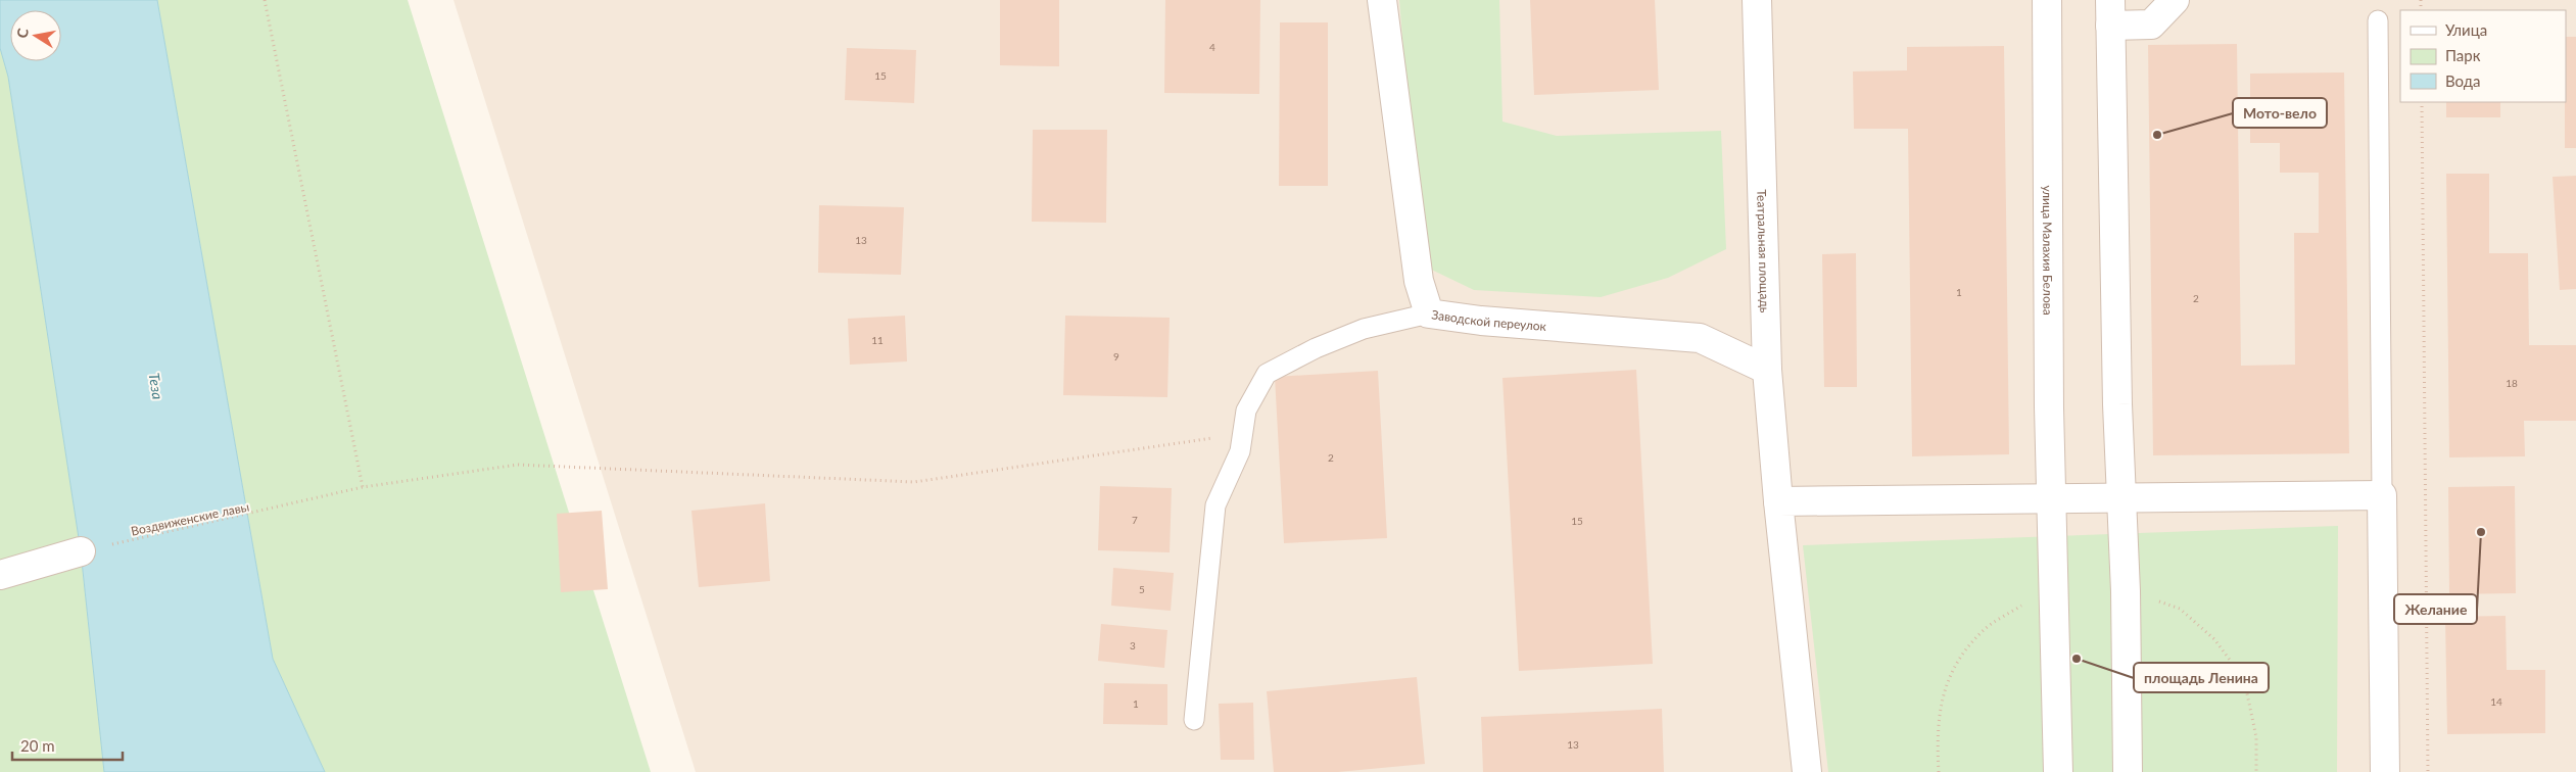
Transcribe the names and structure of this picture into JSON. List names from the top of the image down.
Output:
{
  "streets": {
    "street": ["улица Малахия Белова", "Театральная площадь", "Заводской переулок"],
    "path": ["Воздвиженские лавы"]
  },
  "crossings": [
    ["Театральная площадь", "Заводской переулок"]
  ],
  "water": ["Теза"],
  "places": ["Мото-вело", "Желание", "площадь Ленина"],
  "house_numbers": [
    "4",
    "15",
    "13",
    "1",
    "2",
    "11",
    "9",
    "18",
    "2",
    "7",
    "15",
    "5",
    "3",
    "14",
    "1",
    "13"
  ],
  "legend": ["Улица", "Парк", "Вода"],
  "scale_bar": "20 m",
  "north": "left"
}
